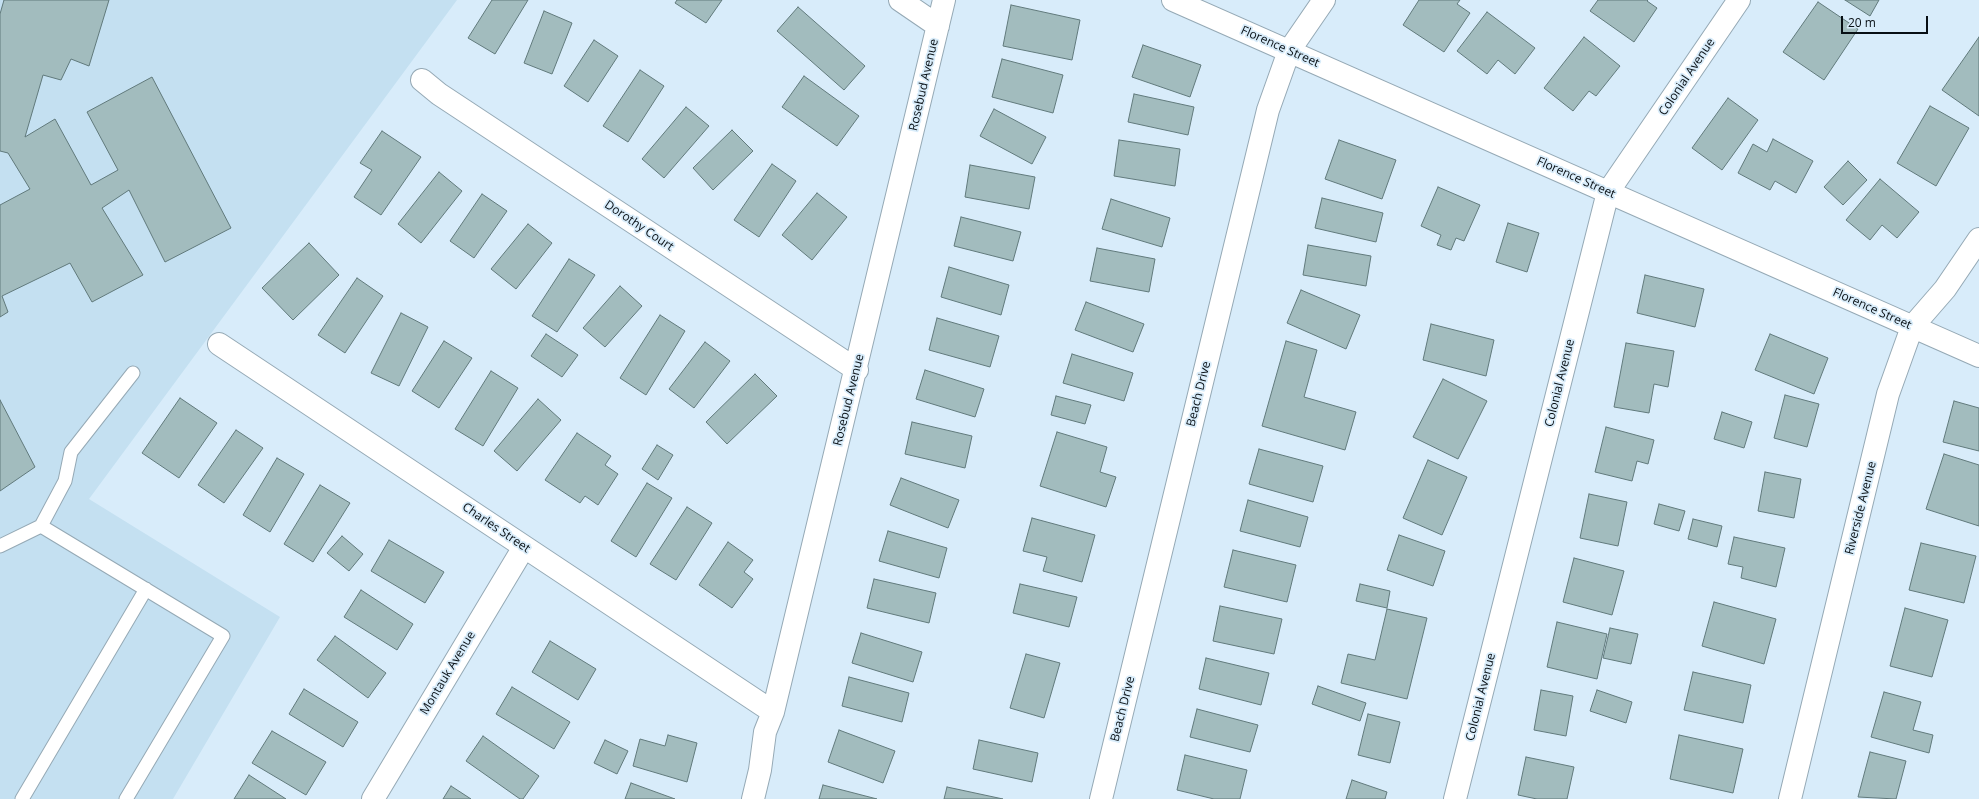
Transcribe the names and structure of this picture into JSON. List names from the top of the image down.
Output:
{
  "streets": {
    "street": [
      "Florence Street",
      "Colonial Avenue",
      "Rosebud Avenue",
      "Dorothy Court",
      "Beach Drive",
      "Riverside Avenue",
      "Charles Street",
      "Montauk Avenue"
    ]
  },
  "crossings": [
    ["Florence Street", "Colonial Avenue"],
    ["Florence Street", "Beach Drive"],
    ["Florence Street", "Riverside Avenue"],
    ["Rosebud Avenue", "Dorothy Court"],
    ["Rosebud Avenue", "Charles Street"],
    ["Charles Street", "Montauk Avenue"]
  ],
  "scale_bar": "20 m"
}
